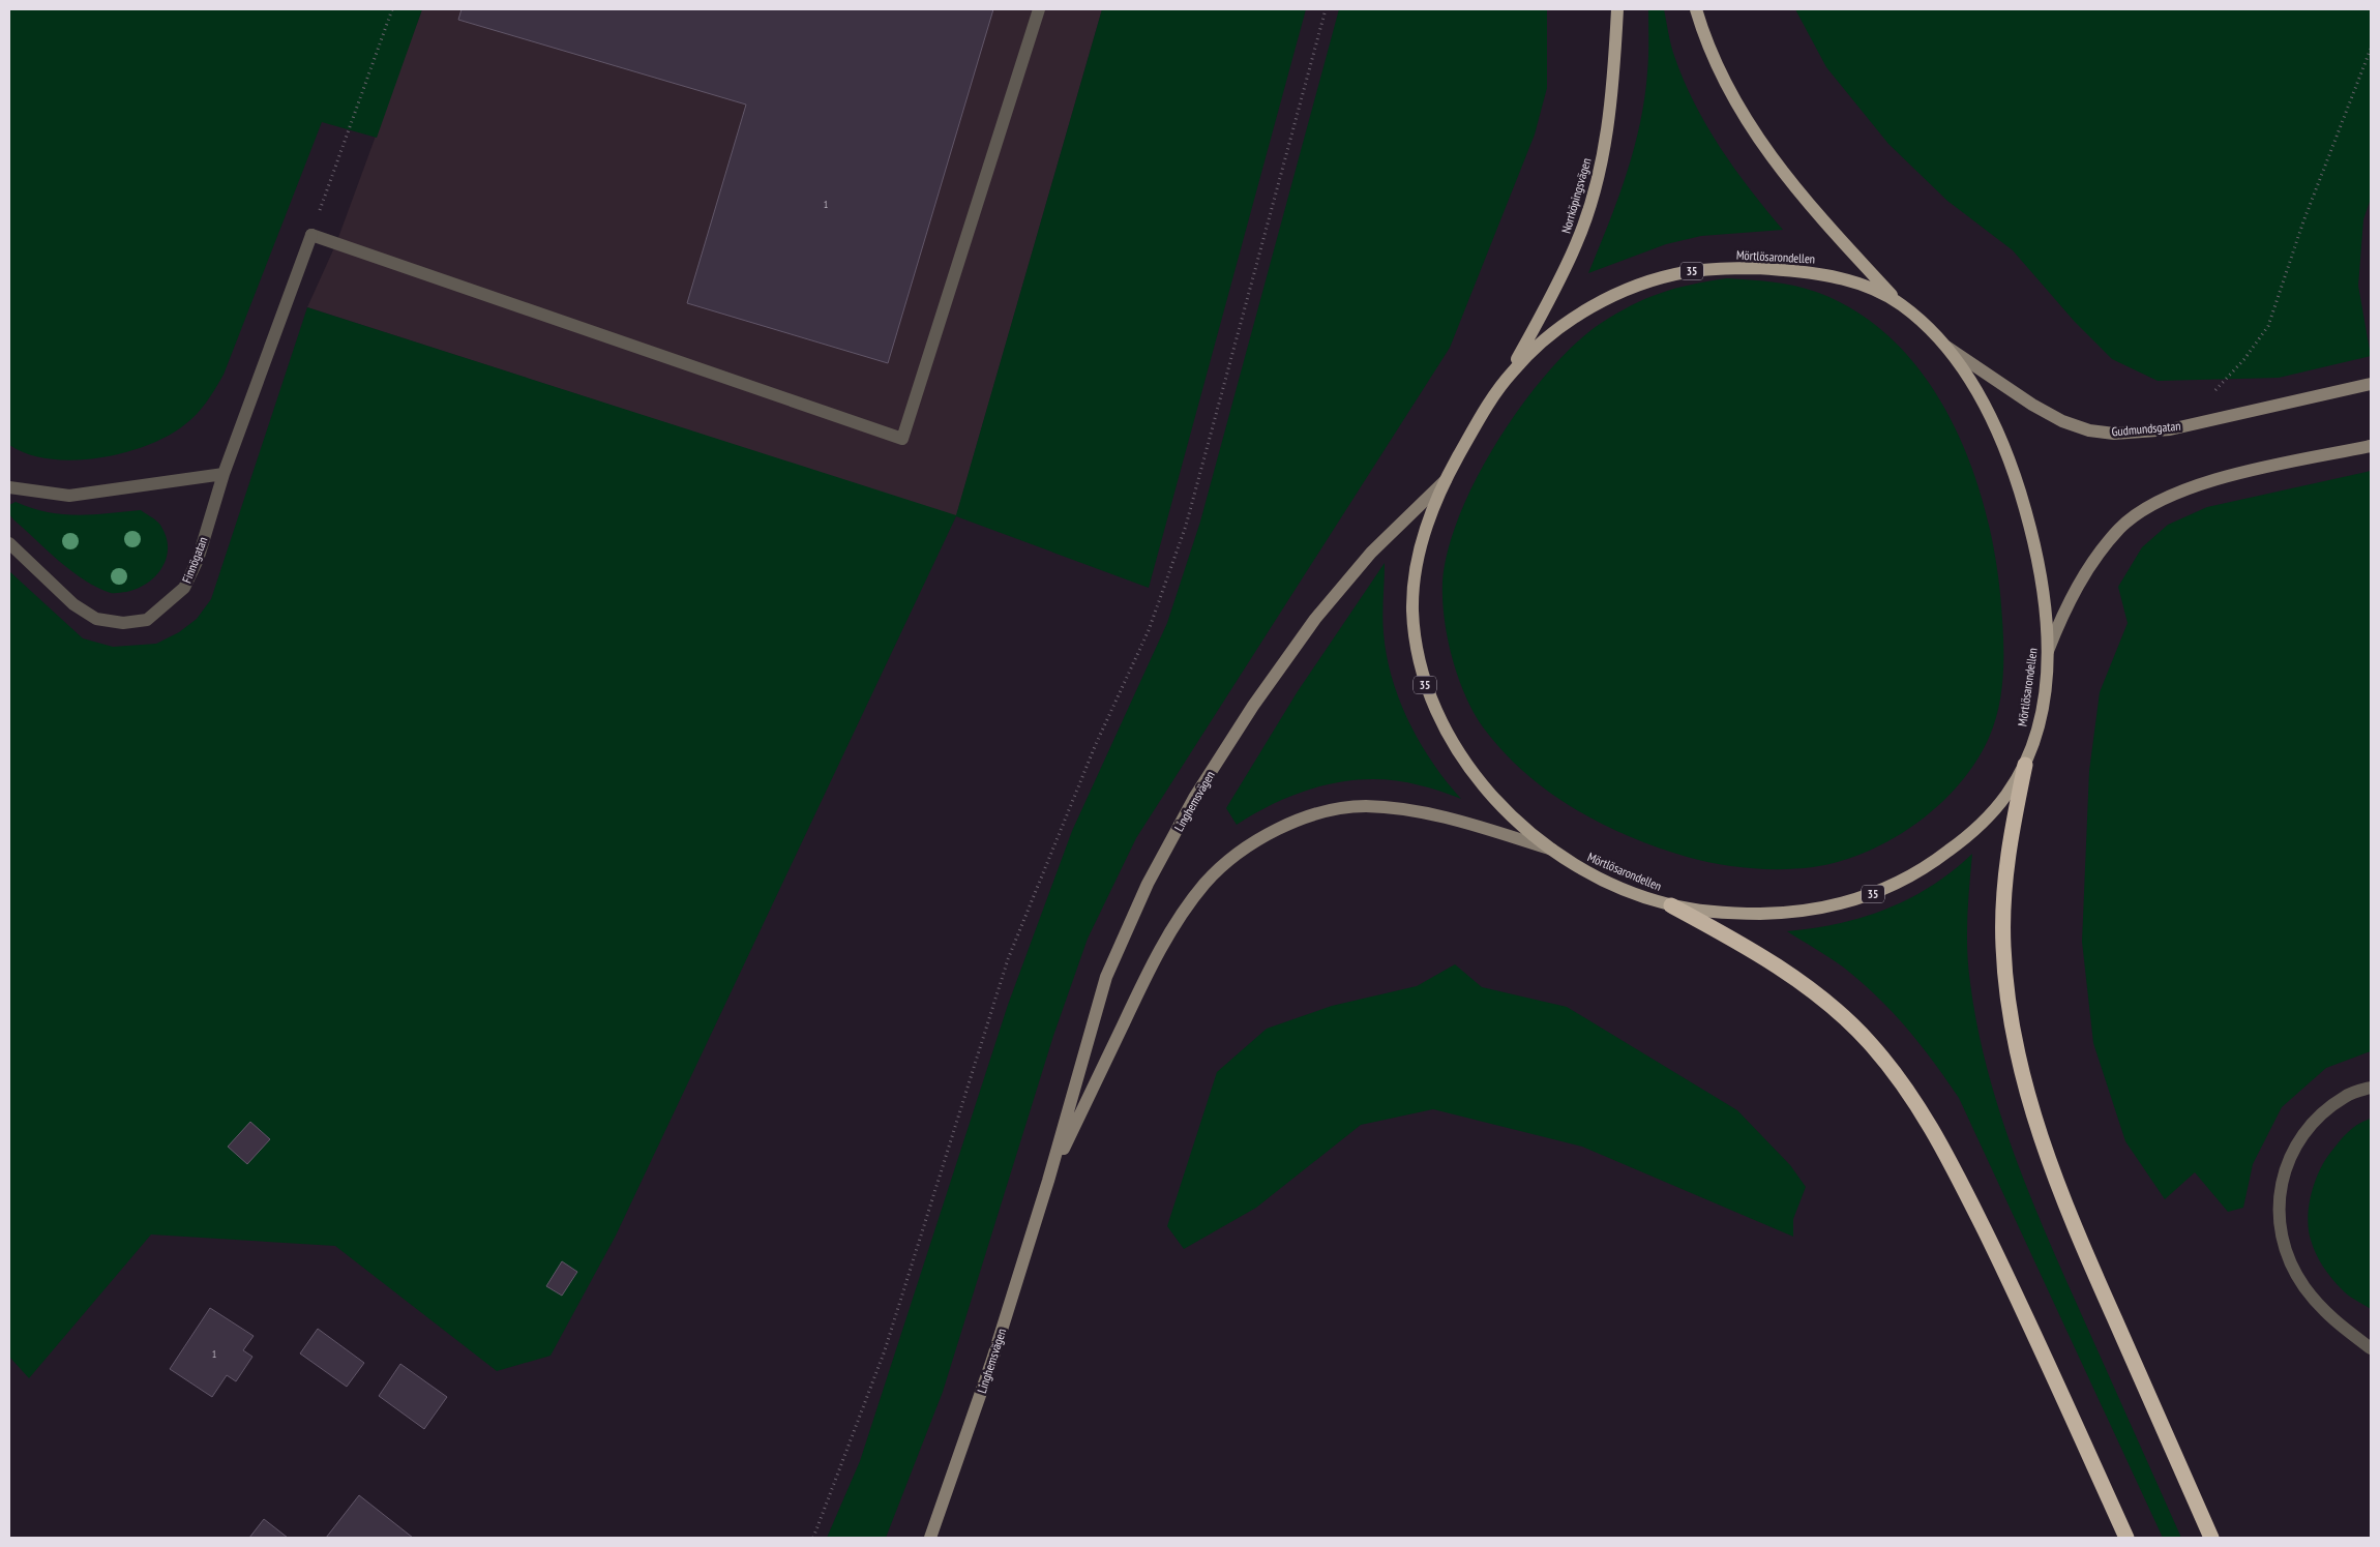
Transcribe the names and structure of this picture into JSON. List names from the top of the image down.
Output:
{
  "streets": {
    "main road": [
      "Norrköpingsvägen",
      "Mörtlösarondellen",
      "35",
      "Gudmundsgatan",
      "Linghemsvägen"
    ],
    "street": ["Finnögatan"]
  },
  "crossings": [
    ["Norrköpingsvägen", "Mörtlösarondellen"],
    ["Mörtlösarondellen", "35"],
    ["Mörtlösarondellen", "Gudmundsgatan"],
    ["Mörtlösarondellen", "Linghemsvägen"]
  ],
  "house_numbers": ["1", "1"]
}
